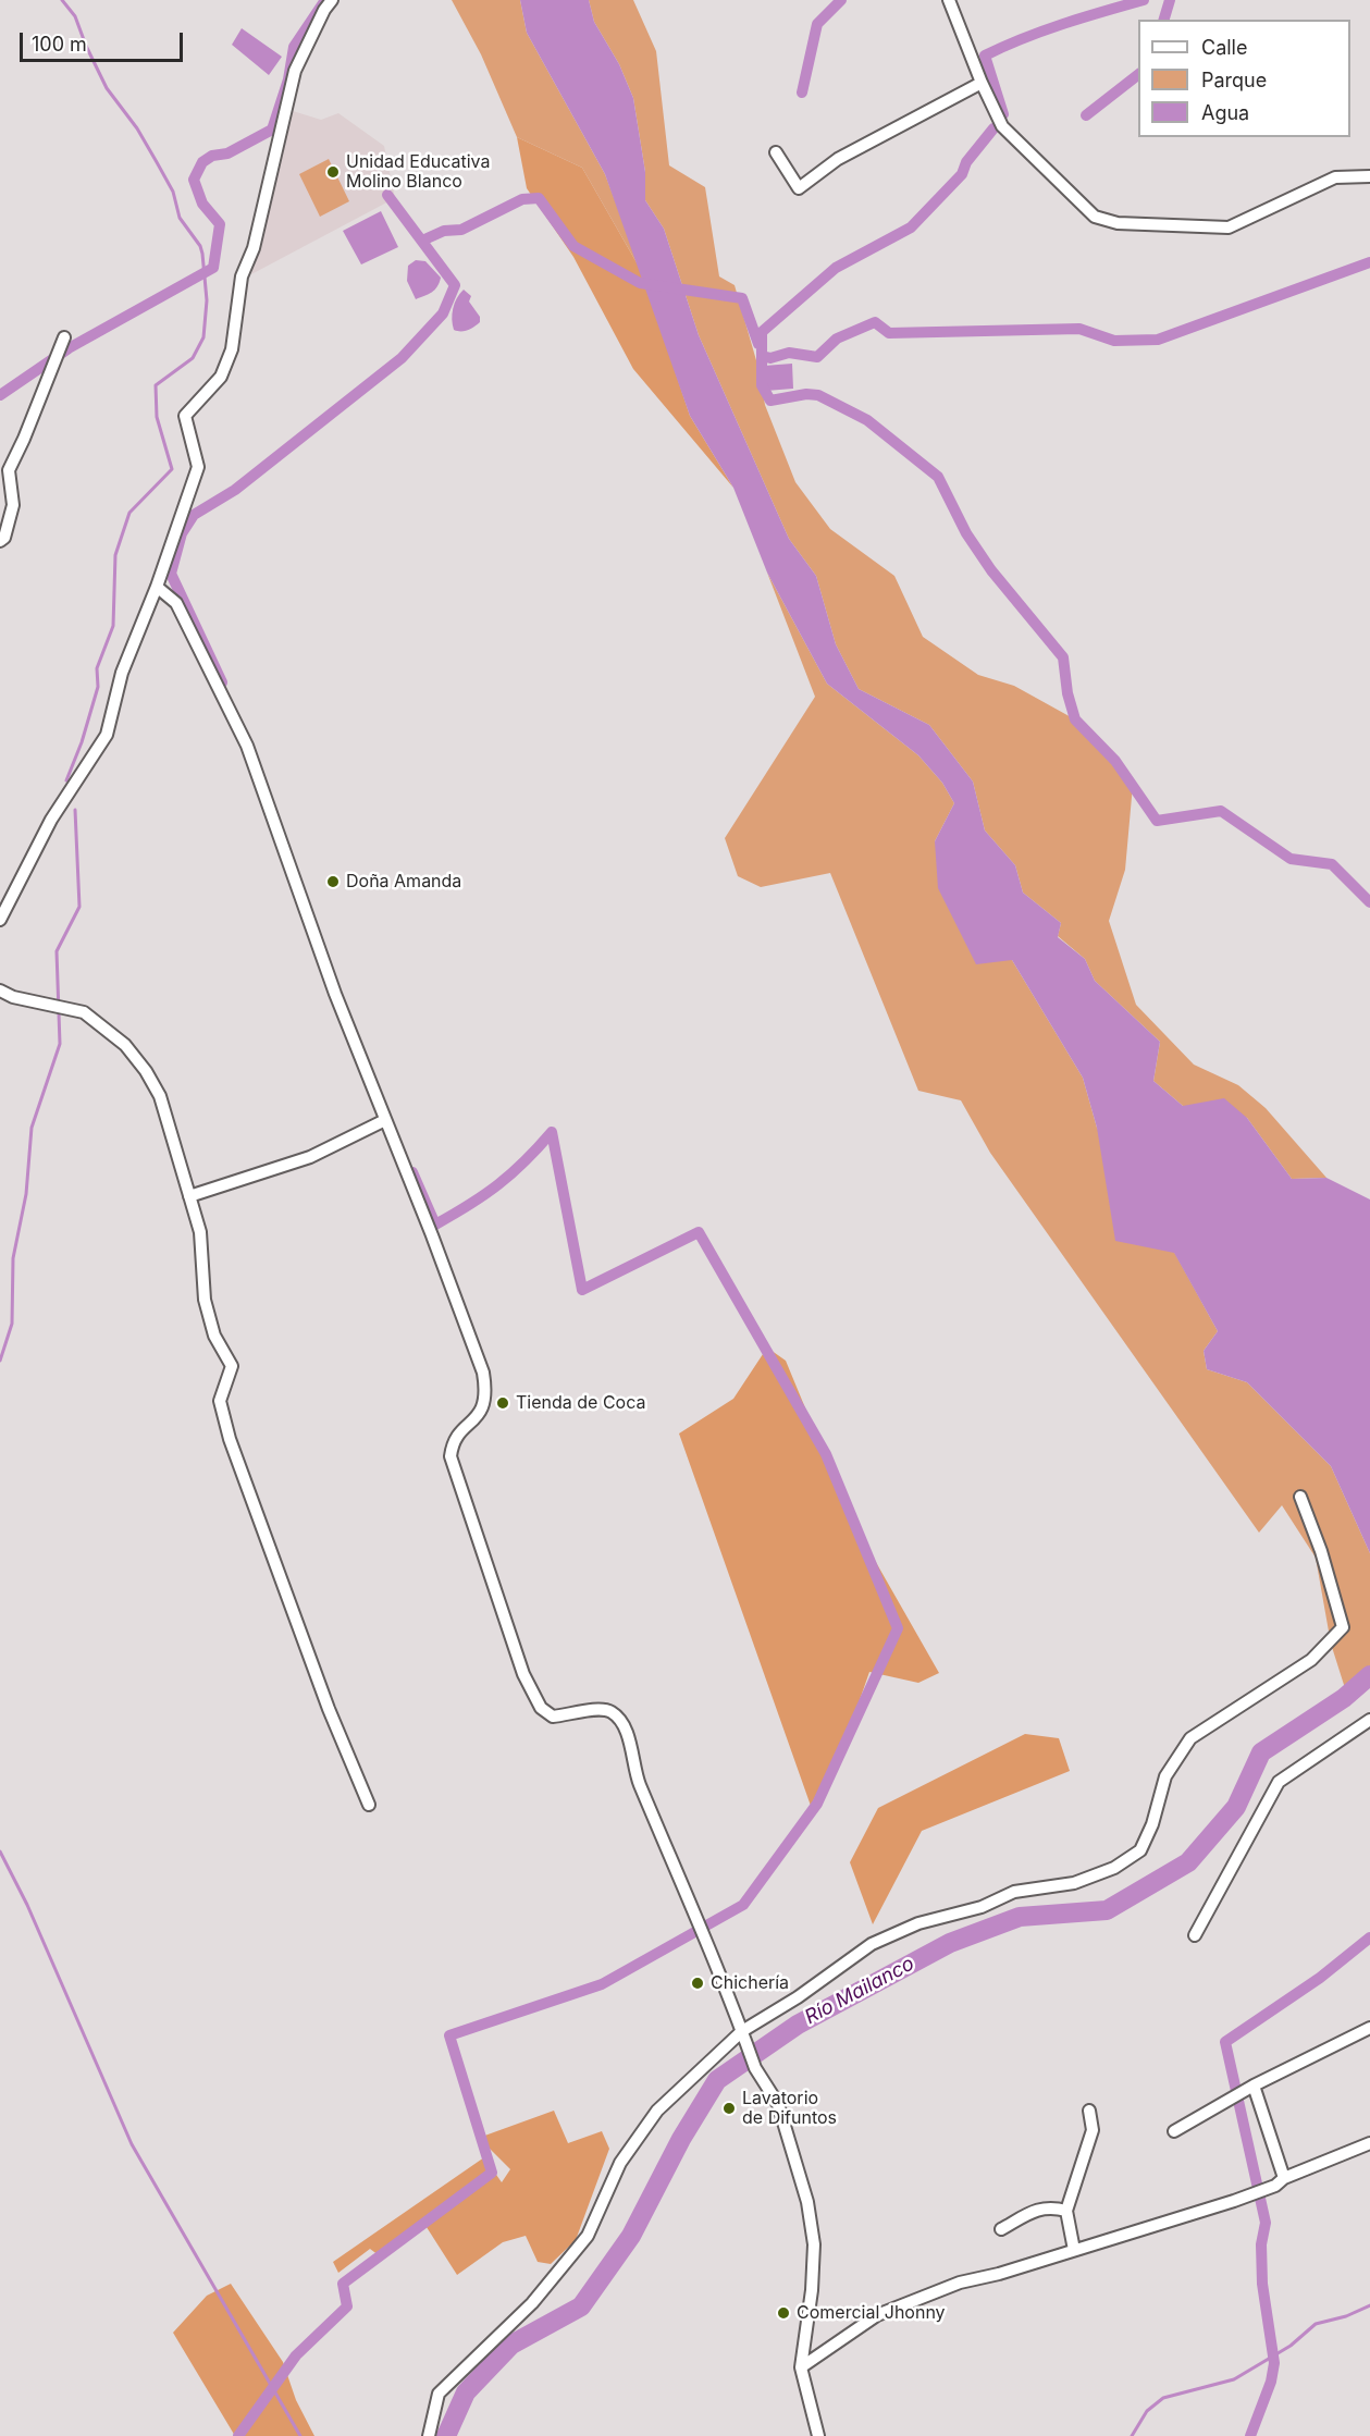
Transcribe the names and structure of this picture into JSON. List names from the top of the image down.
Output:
{
  "water": ["Río Mailanco"],
  "places": [
    "Unidad Educativa Molino Blanco",
    "Doña Amanda",
    "Tienda de Coca",
    "Chichería",
    "Lavatorio de Difuntos",
    "Comercial Jhonny"
  ],
  "legend": ["Calle", "Parque", "Agua"],
  "scale_bar": "100 m"
}
